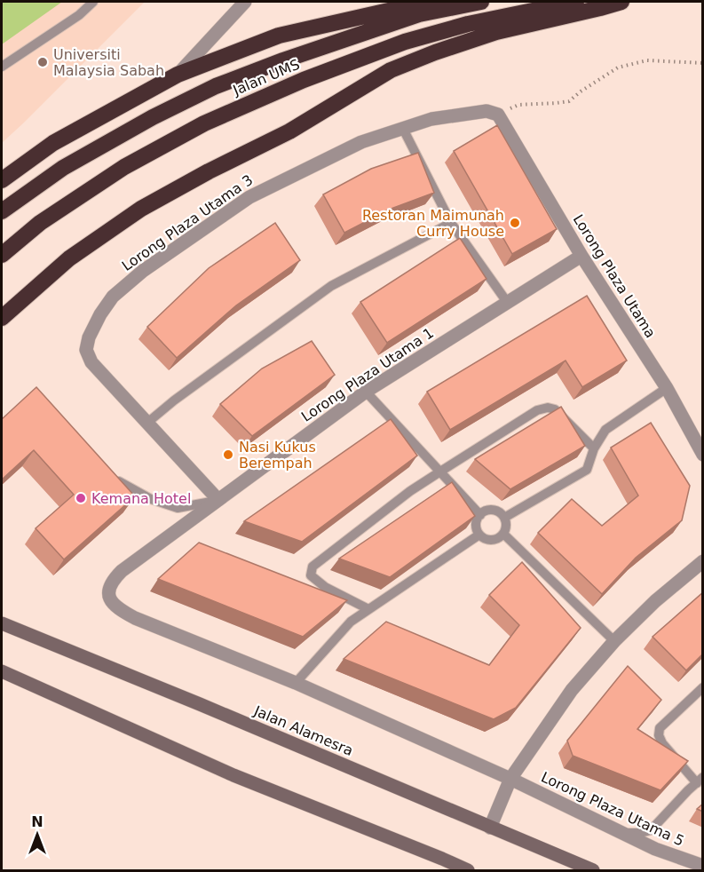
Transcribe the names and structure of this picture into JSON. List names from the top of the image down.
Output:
{
  "streets": {
    "highway": ["Jalan UMS"],
    "street": [
      "Lorong Plaza Utama 3",
      "Lorong Plaza Utama",
      "Lorong Plaza Utama 1",
      "Jalan Alamesra",
      "Lorong Plaza Utama 5"
    ]
  },
  "crossings": [
    ["Lorong Plaza Utama 3", "Lorong Plaza Utama"],
    ["Lorong Plaza Utama 3", "Lorong Plaza Utama 1"],
    ["Lorong Plaza Utama", "Lorong Plaza Utama 1"],
    ["Lorong Plaza Utama 1", "Lorong Plaza Utama 5"]
  ],
  "places": [
    "Universiti Malaysia Sabah",
    "Restoran Maimunah Curry House",
    "Nasi Kukus Berempah",
    "Kemana Hotel"
  ],
  "north": "top"
}
